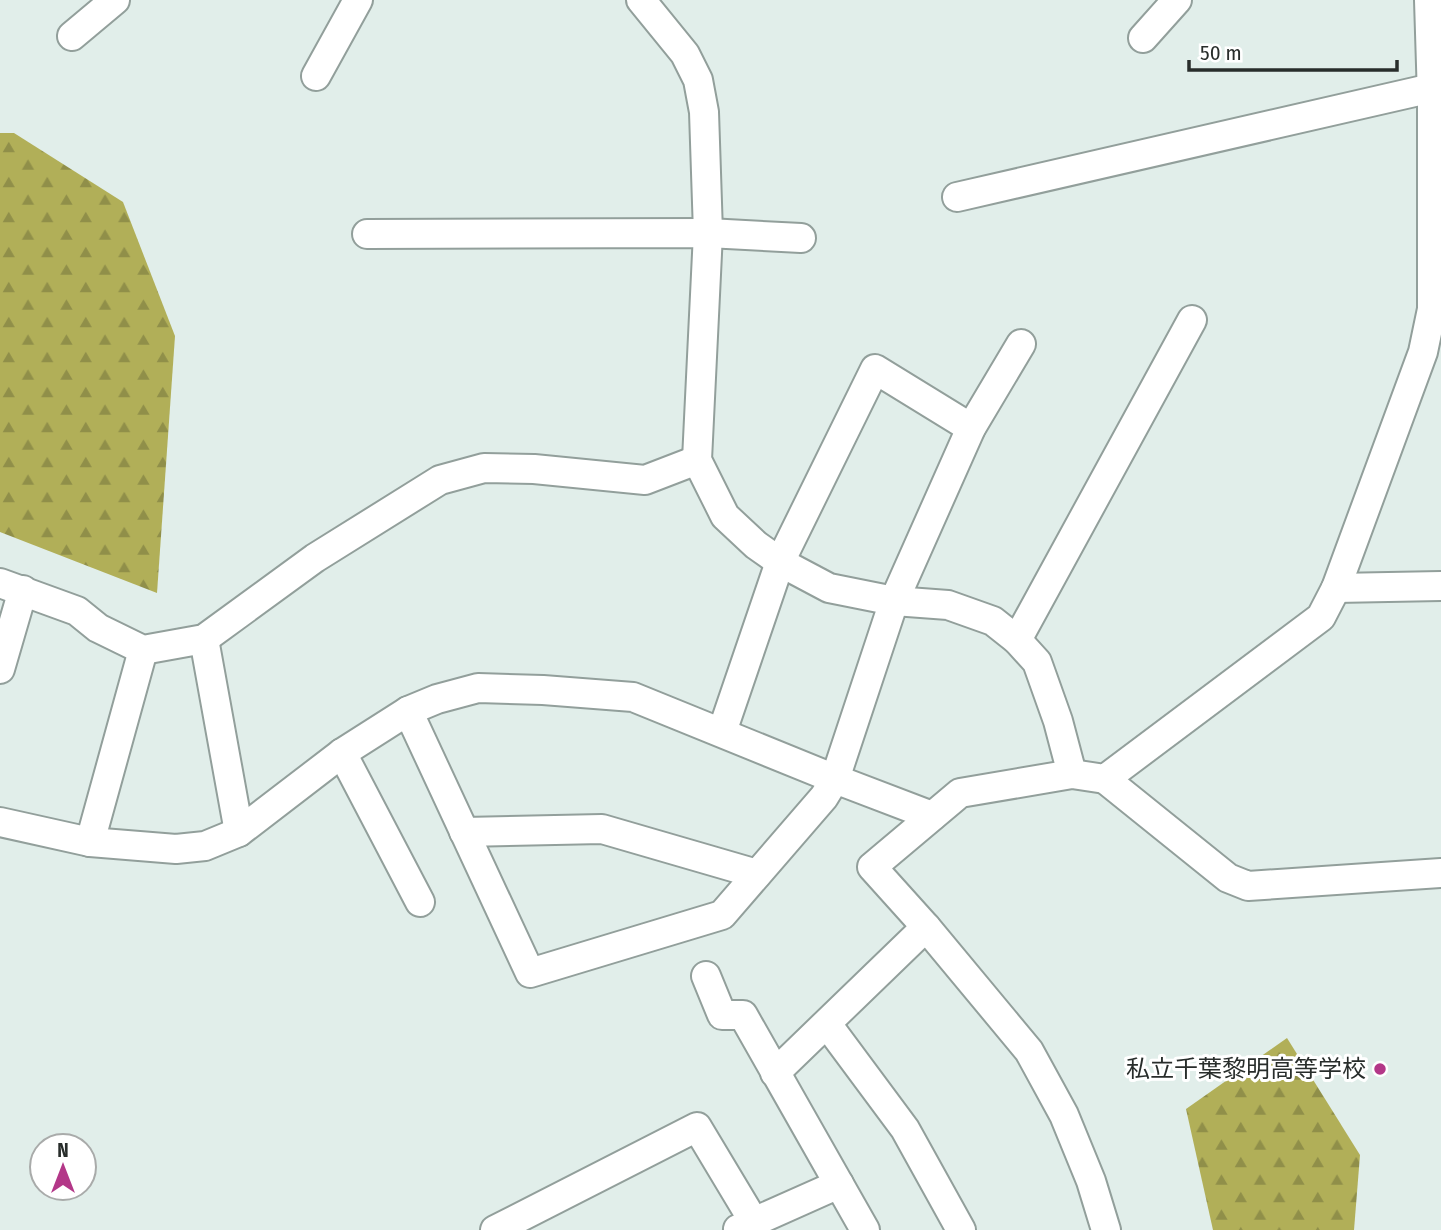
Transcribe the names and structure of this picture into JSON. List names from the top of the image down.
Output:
{
  "places": ["私立千葉黎明高等学校"],
  "scale_bar": "50 m",
  "north": "top"
}
